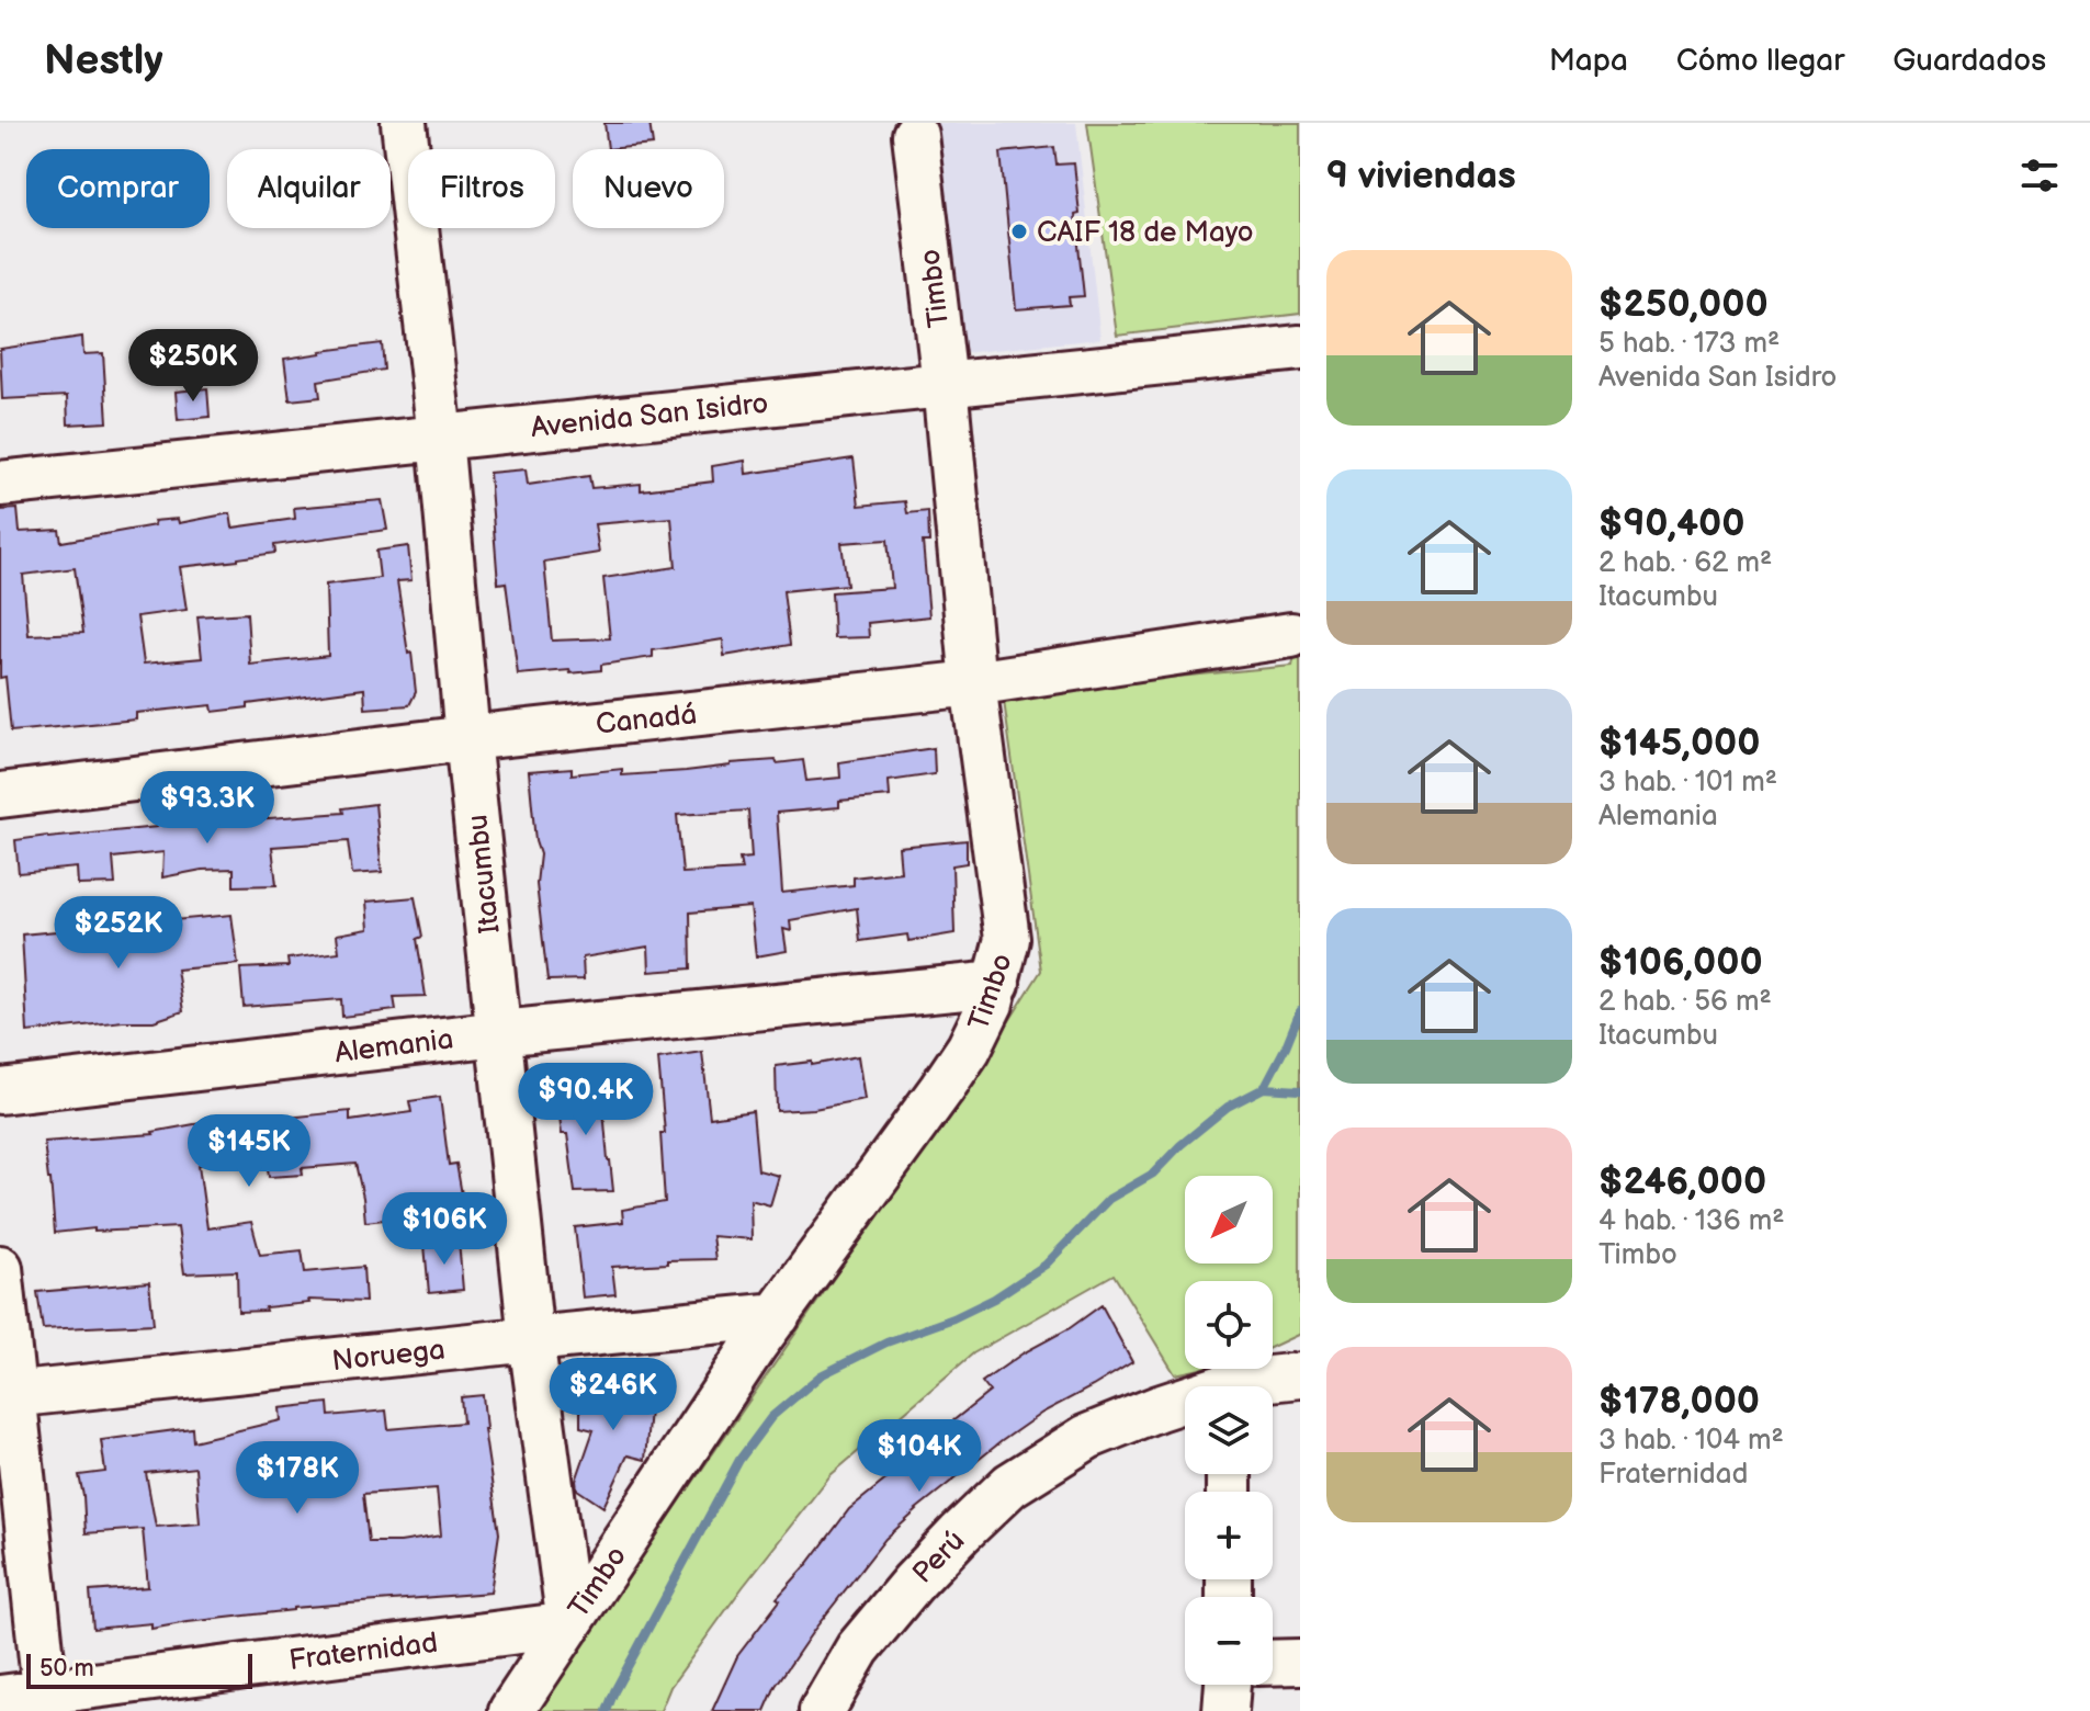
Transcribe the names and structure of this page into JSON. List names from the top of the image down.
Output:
{
  "streets": {
    "street": [
      "Timbo",
      "Avenida San Isidro",
      "Canadá",
      "Itacumbu",
      "Alemania",
      "Noruega",
      "Perú",
      "Fraternidad"
    ]
  },
  "crossings": [
    ["Timbo", "Avenida San Isidro"],
    ["Timbo", "Canadá"],
    ["Timbo", "Itacumbu"],
    ["Timbo", "Alemania"],
    ["Timbo", "Noruega"],
    ["Timbo", "Fraternidad"],
    ["Avenida San Isidro", "Itacumbu"],
    ["Canadá", "Itacumbu"],
    ["Itacumbu", "Alemania"],
    ["Itacumbu", "Noruega"],
    ["Itacumbu", "Fraternidad"]
  ],
  "places": ["CAIF 18 de Mayo"],
  "scale_bar": "50 m",
  "north": "bottom left",
  "page": {
    "header": "Nestly",
    "nav": ["Mapa", "Cómo llegar", "Guardados"],
    "heading": "9 viviendas",
    "chip": [
      "Comprar",
      "Alquilar",
      "Filtros",
      "Nuevo"
    ],
    "list": [
      {
        "name": "$250,000",
        "note": "5 hab. · 173 m² · Avenida San Isidro"
      },
      {
        "name": "$90,400",
        "note": "2 hab. · 62 m² · Itacumbu"
      },
      {
        "name": "$145,000",
        "note": "3 hab. · 101 m² · Alemania"
      },
      {
        "name": "$106,000",
        "note": "2 hab. · 56 m² · Itacumbu"
      },
      {
        "name": "$246,000",
        "note": "4 hab. · 136 m² · Timbo"
      },
      {
        "name": "$178,000",
        "note": "3 hab. · 104 m² · Fraternidad"
      }
    ],
    "price": [
      "$250K",
      "$93.3K",
      "$252K",
      "$90.4K",
      "$145K",
      "$106K",
      "$246K",
      "$104K",
      "$178K"
    ],
    "map_buttons": ["+", "−"],
    "scale": "50 m"
  }
}
